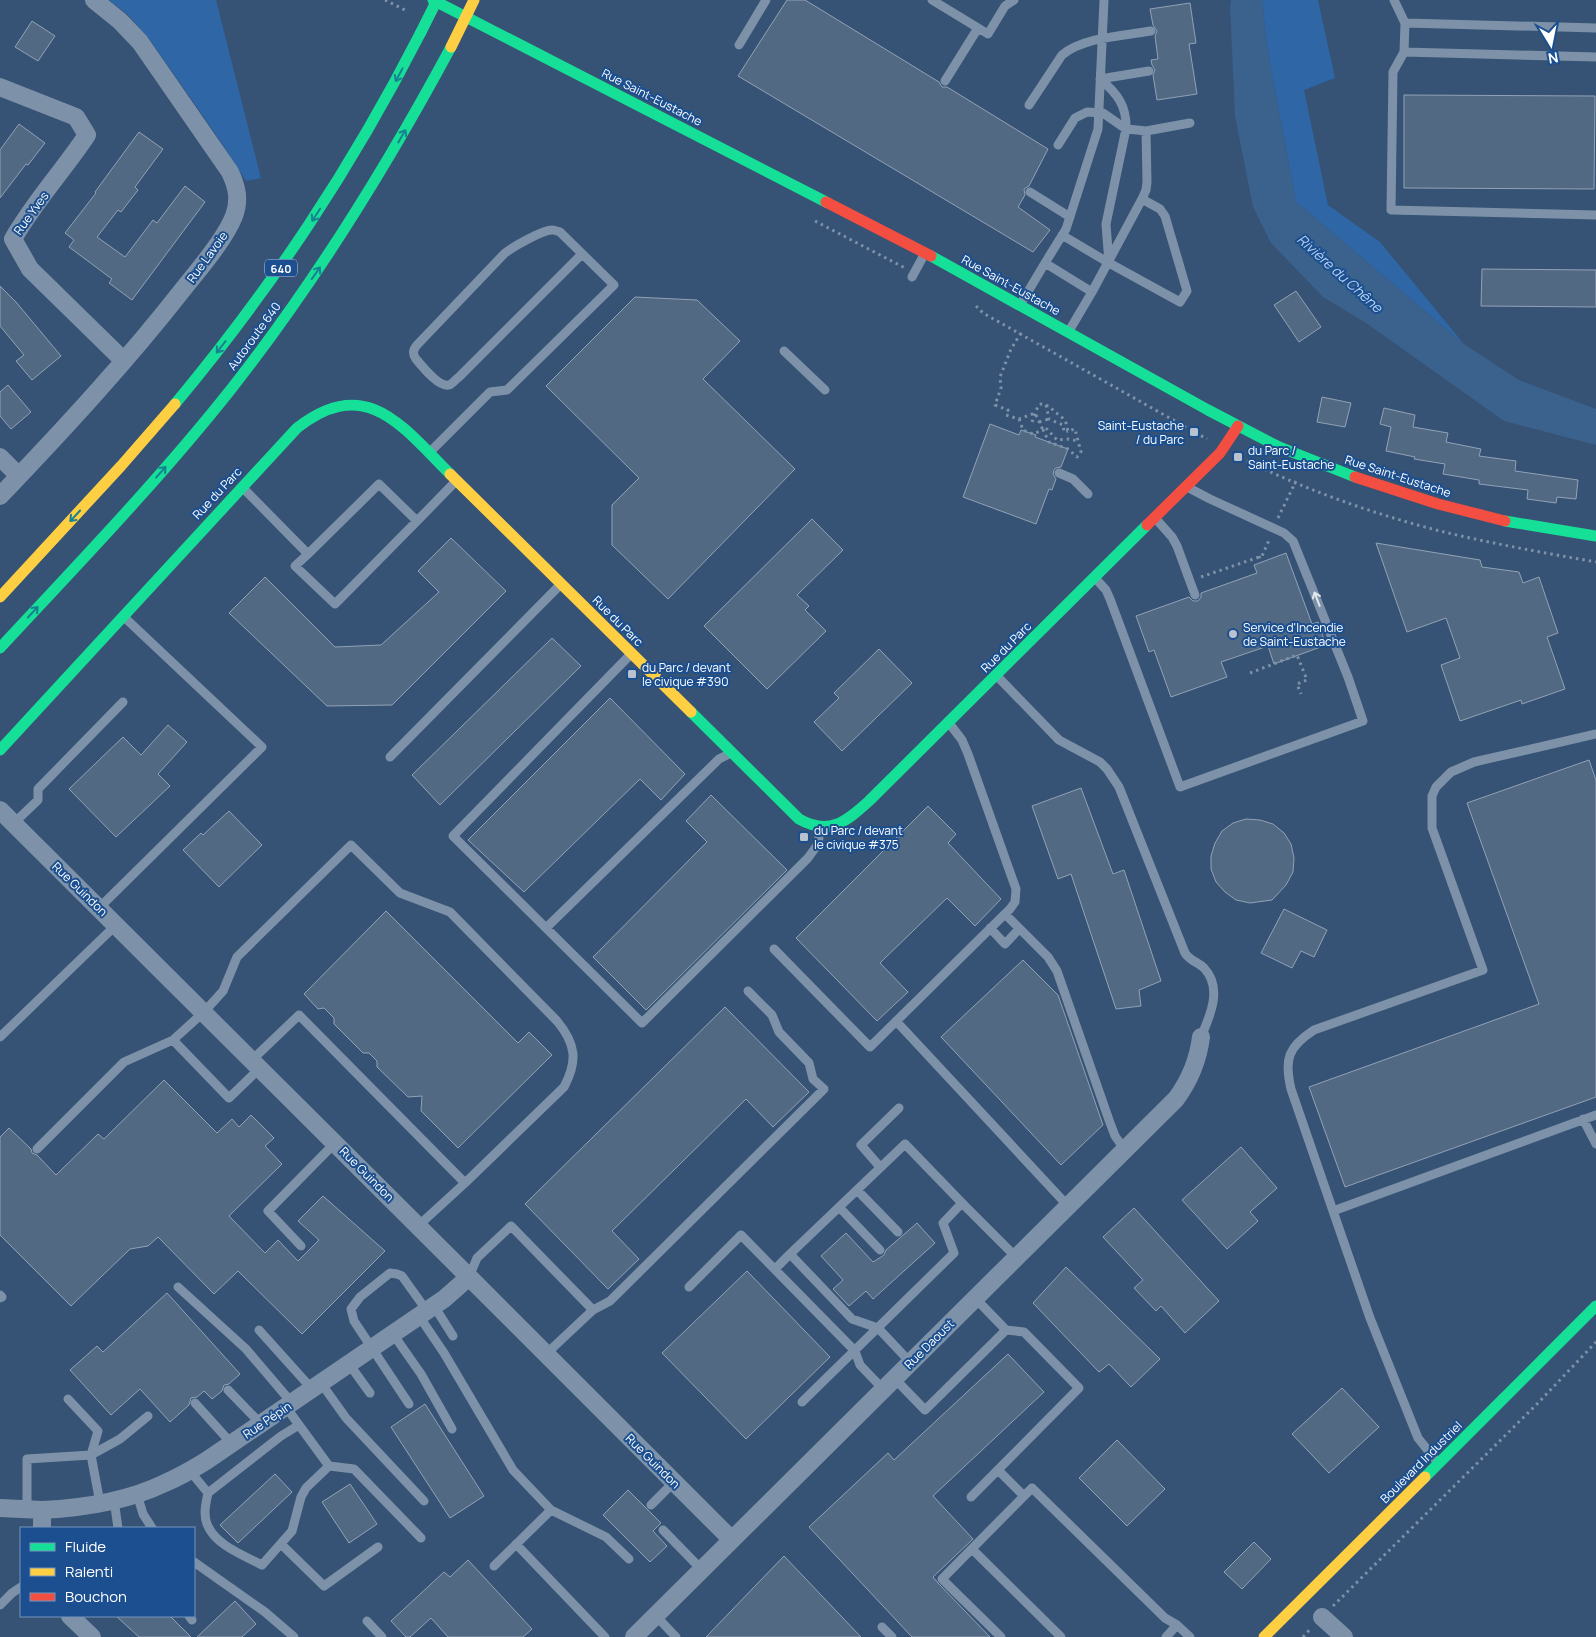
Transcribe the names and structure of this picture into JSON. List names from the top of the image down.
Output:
{
  "streets": {
    "main road": [
      "Rue Saint-Eustache",
      "640",
      "Autoroute 640",
      "Rue du Parc",
      "Boulevard Industriel"
    ],
    "street": [
      "Rue Yves",
      "Rue Lavoie",
      "Rue Guindon",
      "Rue Daoust",
      "Rue Pépin"
    ]
  },
  "crossings": [
    ["Rue Saint-Eustache", "Rue du Parc"],
    ["Rue Yves", "Rue Lavoie"],
    ["Rue Guindon", "Rue Daoust"],
    ["Rue Guindon", "Rue Pépin"]
  ],
  "water": ["Rivière du Chêne"],
  "places": {
    "transit": [
      "Saint-Eustache / du Parc",
      "du Parc / Saint-Eustache",
      "du Parc / devant le civique #390",
      "du Parc / devant le civique #375"
    ],
    "other": ["Service d'Incendie de Saint-Eustache"]
  },
  "legend": ["Fluide", "Ralenti", "Bouchon"],
  "north": "bottom"
}
